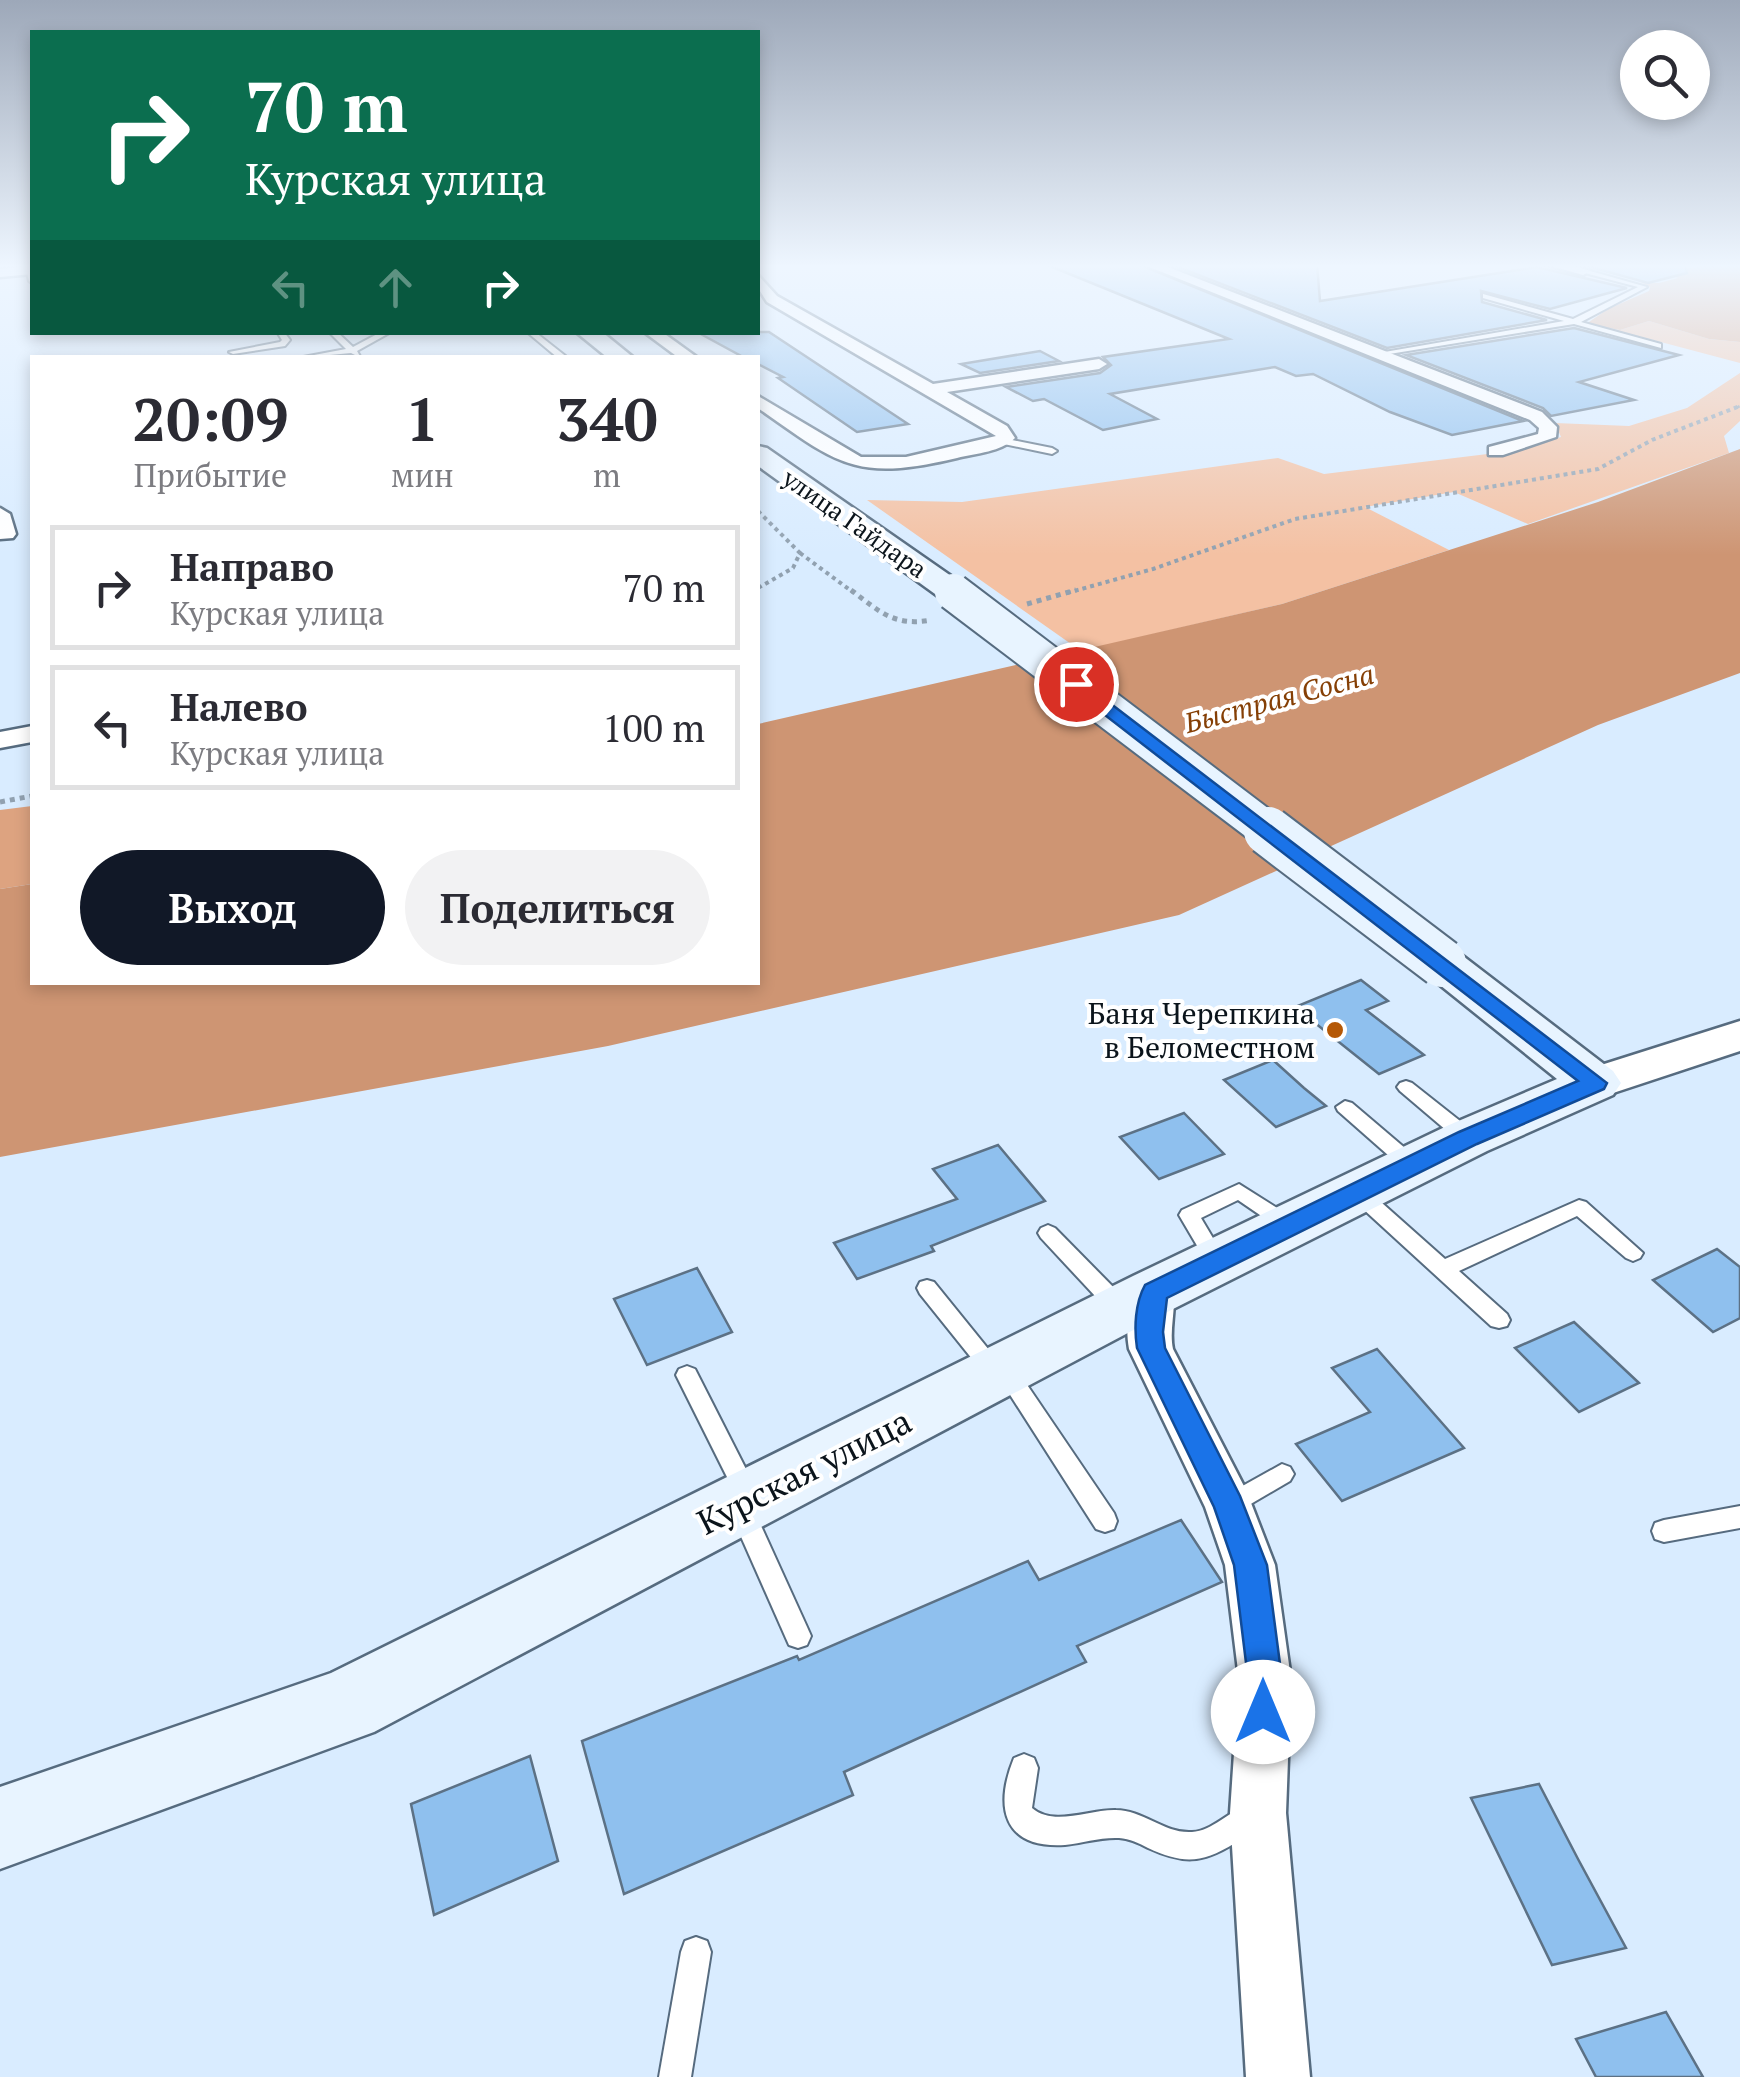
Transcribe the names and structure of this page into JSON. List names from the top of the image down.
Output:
{
  "streets": {
    "main road": ["улица Гайдара", "Курская улица"]
  },
  "crossings": [
    ["улица Гайдара", "Курская улица"]
  ],
  "water": ["Быстрая Сосна"],
  "places": ["Баня Черепкина в Беломестном"],
  "page": {
    "turn": ["70 m", "Курская улица"],
    "eta": [
      "20:09",
      "Прибытие",
      "1",
      "мин",
      "340",
      "m"
    ],
    "list": [
      {
        "name": "Направо",
        "note": "Курская улица",
        "value": "70 m"
      },
      {
        "name": "Налево",
        "note": "Курская улица",
        "value": "100 m"
      }
    ],
    "buttons": ["Выход", "Поделиться"]
  }
}
